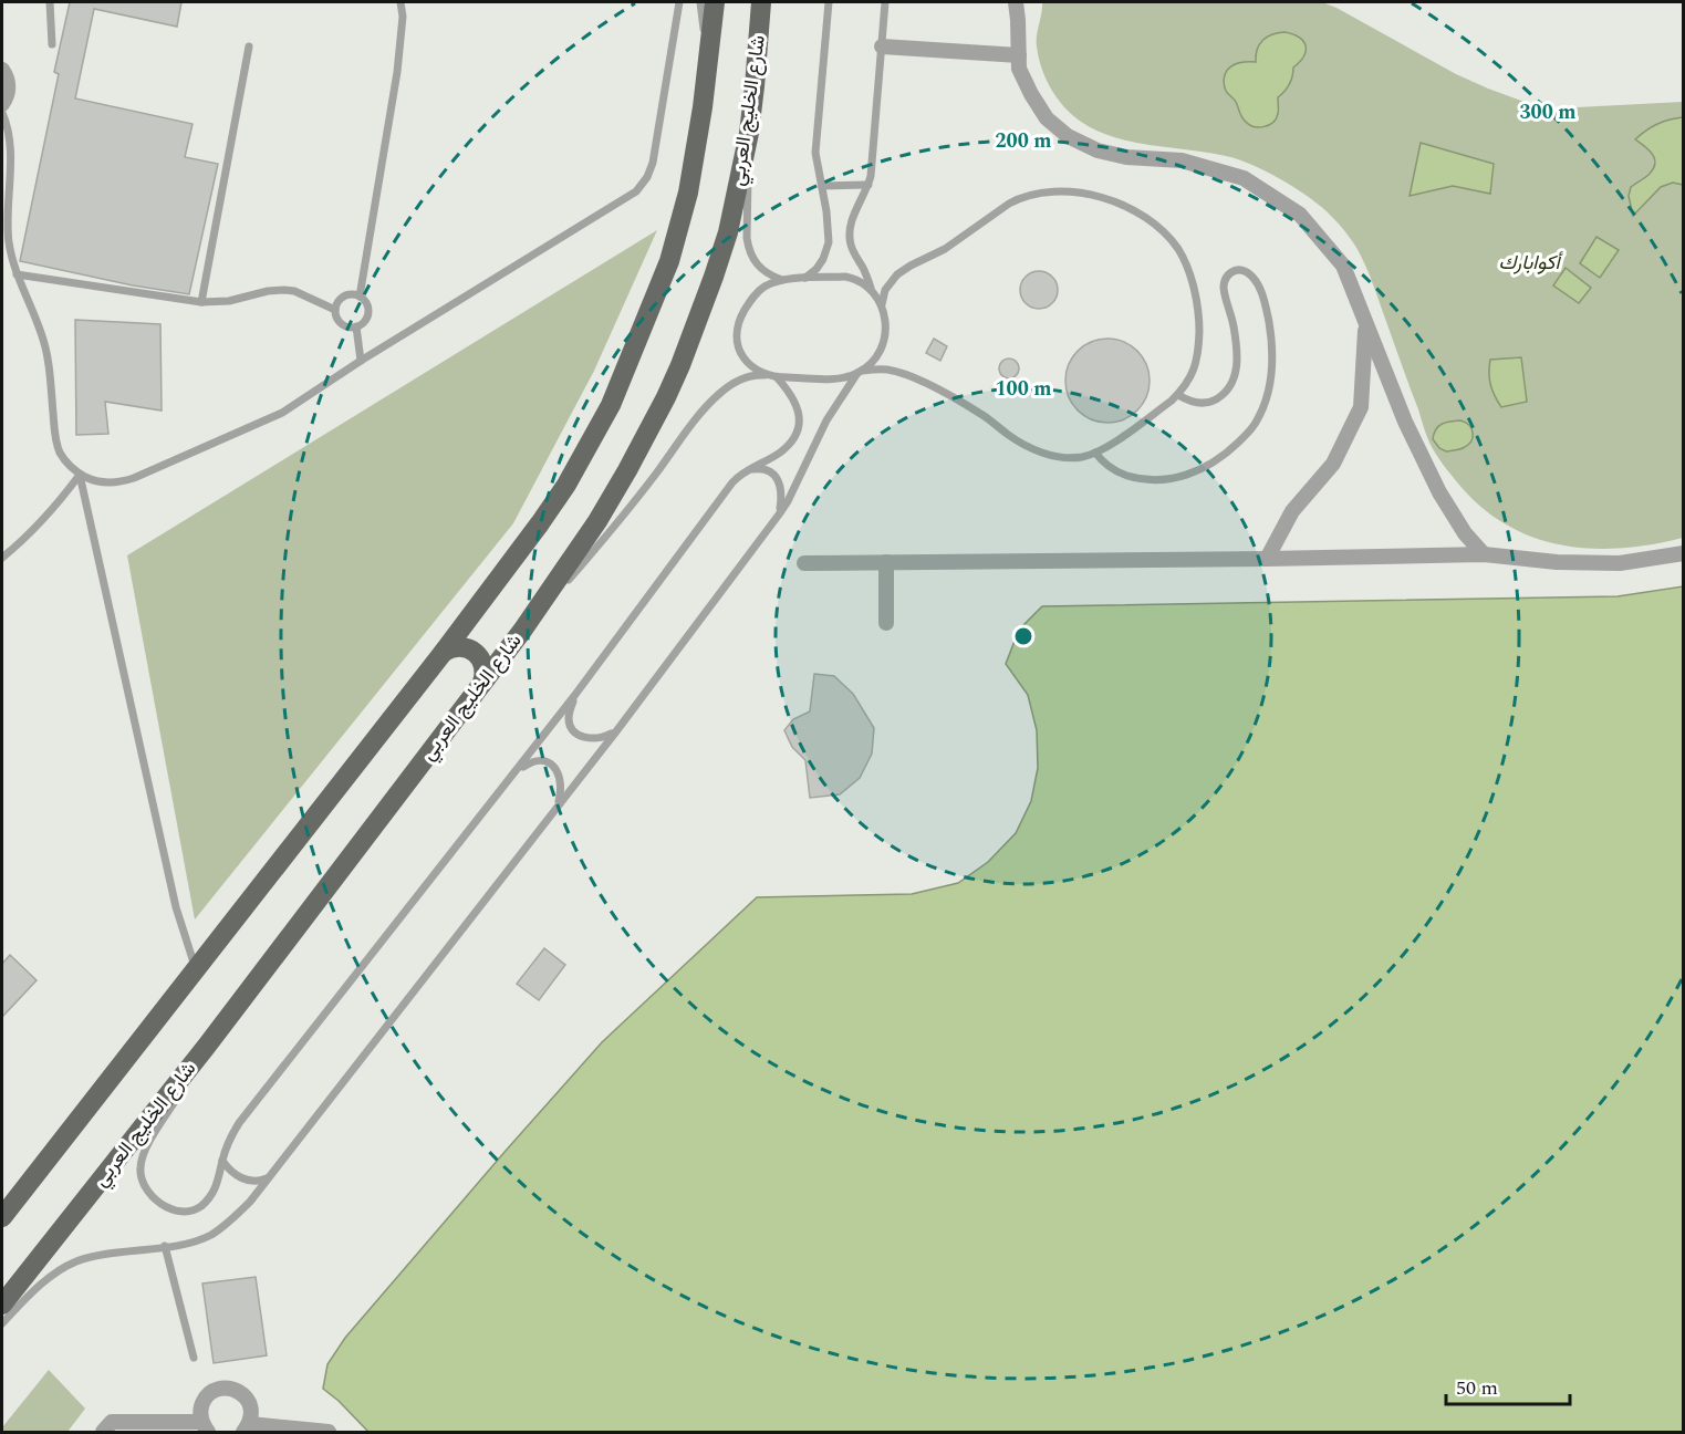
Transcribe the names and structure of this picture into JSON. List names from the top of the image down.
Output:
{
  "streets": {
    "main road": ["شارع الخليج العربي"]
  },
  "parks": ["أكوابارك"],
  "scale_bar": "50 m",
  "rings": ["300 m", "200 m", "100 m"]
}
